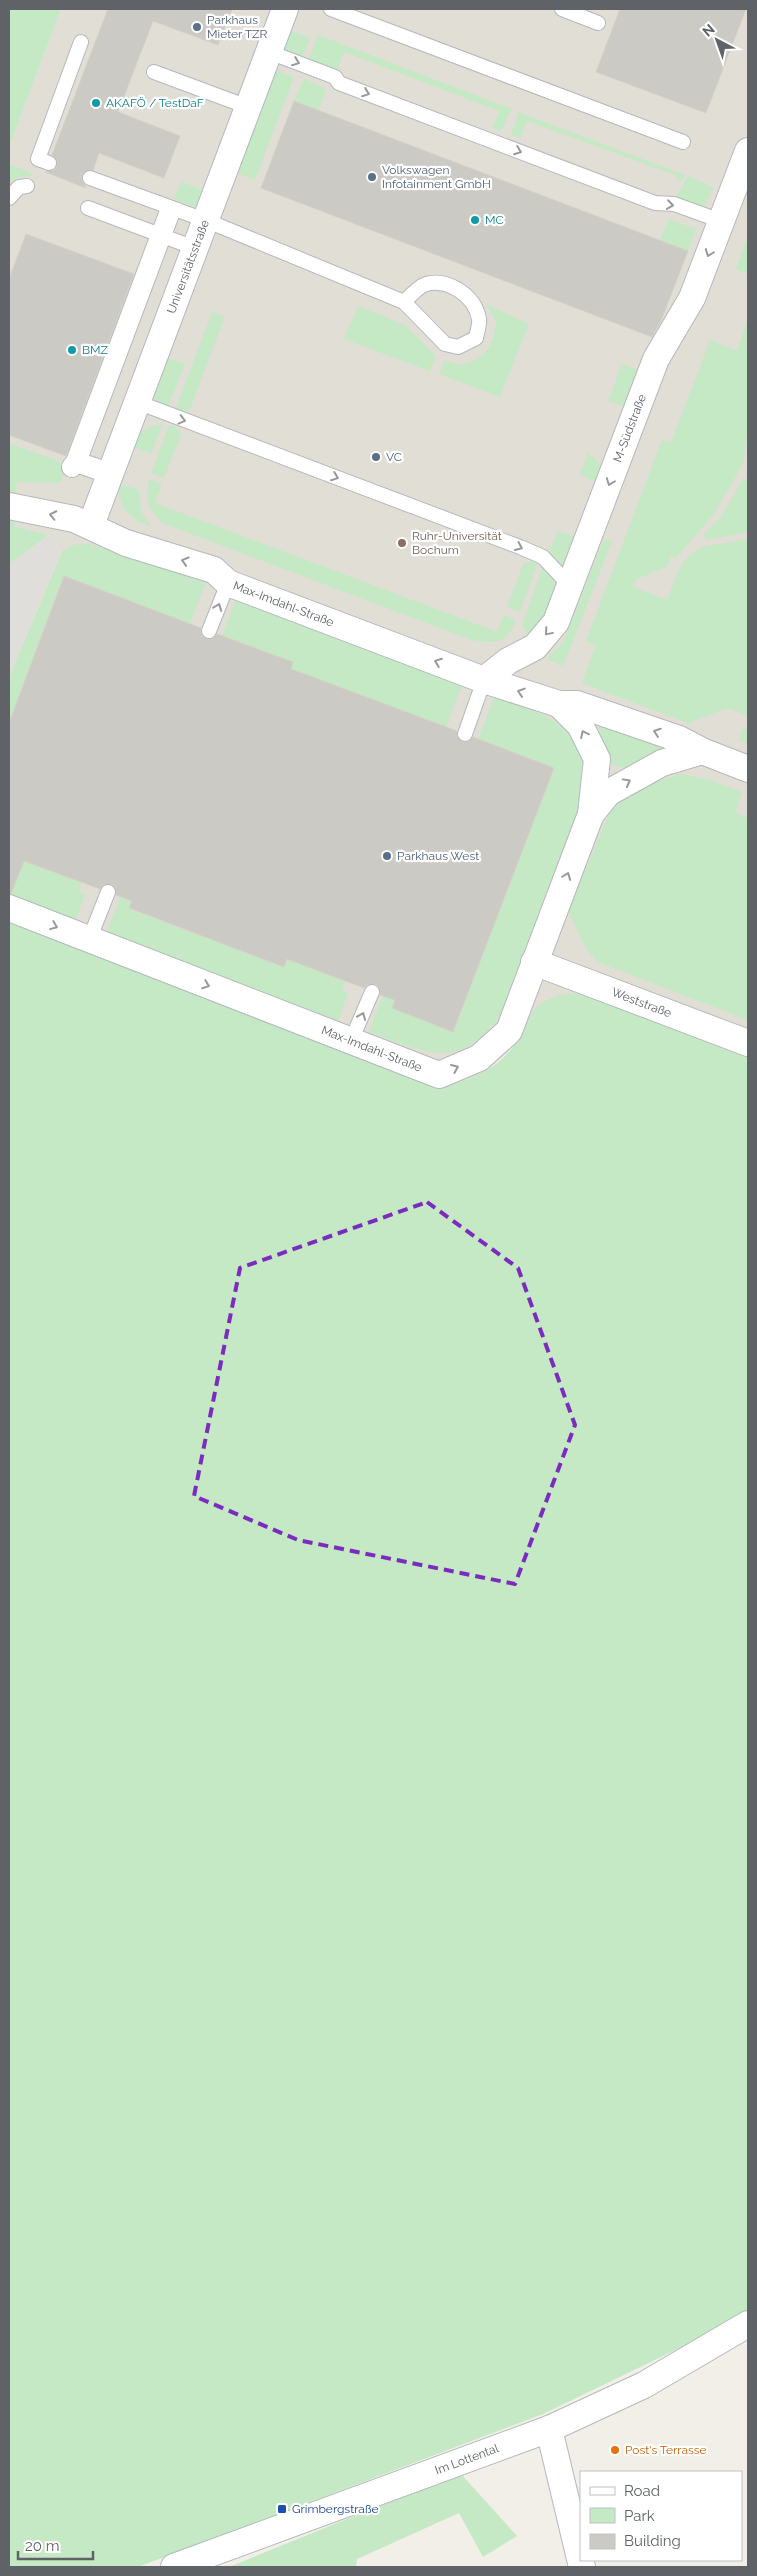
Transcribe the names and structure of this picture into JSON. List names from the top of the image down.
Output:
{
  "streets": {
    "street": [
      "Universitätsstraße",
      "M-Südstraße",
      "Max-Imdahl-Straße",
      "Weststraße",
      "Im Lottental"
    ]
  },
  "crossings": [
    ["Universitätsstraße", "Max-Imdahl-Straße"],
    ["M-Südstraße", "Max-Imdahl-Straße"],
    ["Max-Imdahl-Straße", "Weststraße"]
  ],
  "one_way": ["M-Südstraße"],
  "places": {
    "other": [
      "Parkhaus Mieter TZR",
      "AKAFÖ / TestDaF",
      "Volkswagen Infotainment GmbH",
      "MC",
      "BMZ",
      "VC",
      "Ruhr-Universität Bochum",
      "Parkhaus West",
      "Post's Terrasse"
    ],
    "transit": ["Grimbergstraße"]
  },
  "legend": ["Road", "Park", "Building"],
  "scale_bar": "20 m",
  "north": "top left"
}
